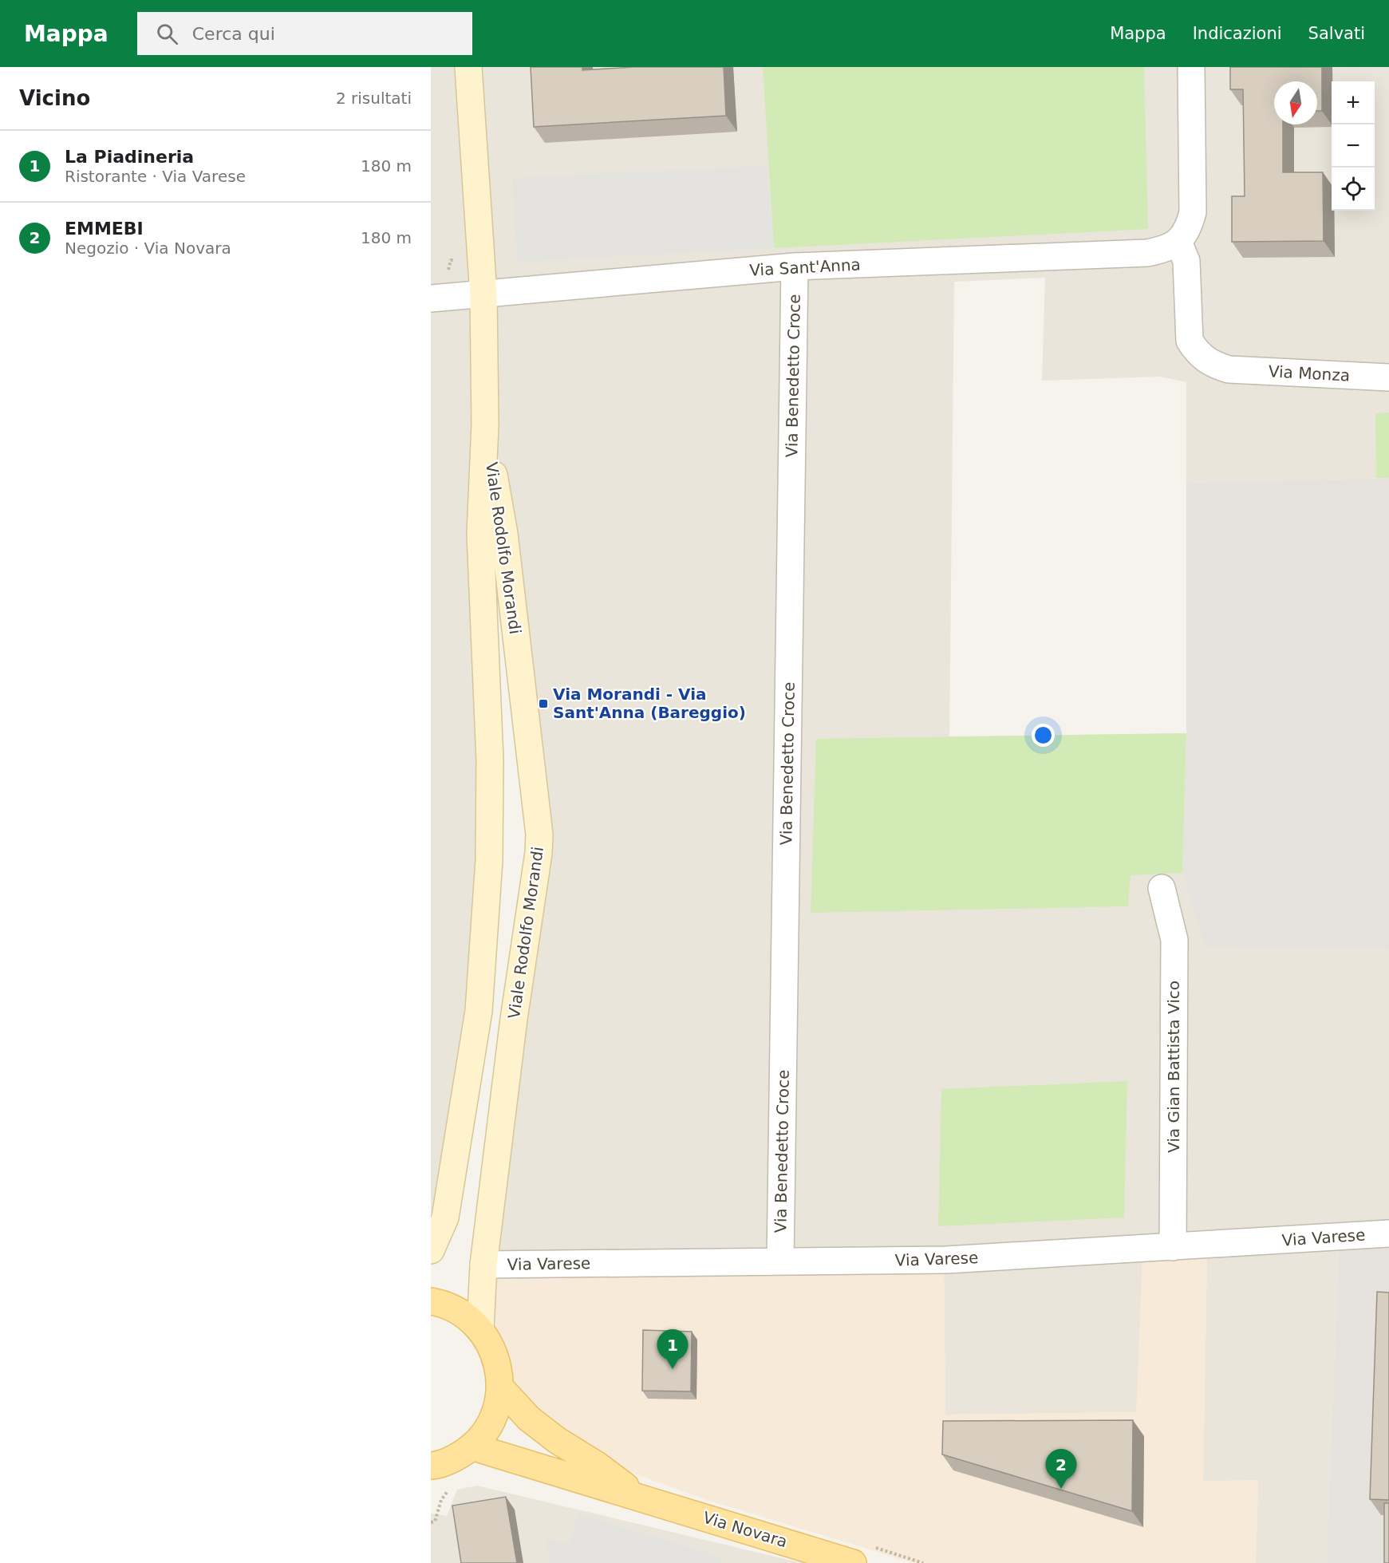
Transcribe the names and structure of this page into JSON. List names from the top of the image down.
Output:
{
  "streets": {
    "main road": ["Via Novara"],
    "street": [
      "Via Sant'Anna",
      "Via Monza",
      "Via Benedetto Croce",
      "Viale Rodolfo Morandi",
      "Via Gian Battista Vico",
      "Via Varese"
    ]
  },
  "crossings": [
    ["Via Sant'Anna", "Via Monza"],
    ["Via Sant'Anna", "Via Benedetto Croce"],
    ["Via Sant'Anna", "Viale Rodolfo Morandi"],
    ["Via Benedetto Croce", "Via Varese"],
    ["Viale Rodolfo Morandi", "Via Varese"],
    ["Via Gian Battista Vico", "Via Varese"]
  ],
  "places": {
    "transit": ["Via Morandi - Via Sant'Anna (Bareggio)"]
  },
  "north": "bottom",
  "page": {
    "header": "Mappa",
    "search": "Cerca qui",
    "nav": ["Mappa", "Indicazioni", "Salvati"],
    "heading": ["Vicino", "2 risultati"],
    "map_buttons": ["+", "−"],
    "list": [
      {
        "mark": "1",
        "name": "La Piadineria",
        "note": "Ristorante · Via Varese",
        "value": "180 m"
      },
      {
        "mark": "2",
        "name": "EMMEBI",
        "note": "Negozio · Via Novara",
        "value": "180 m"
      }
    ],
    "pins": ["1", "2"]
  }
}
